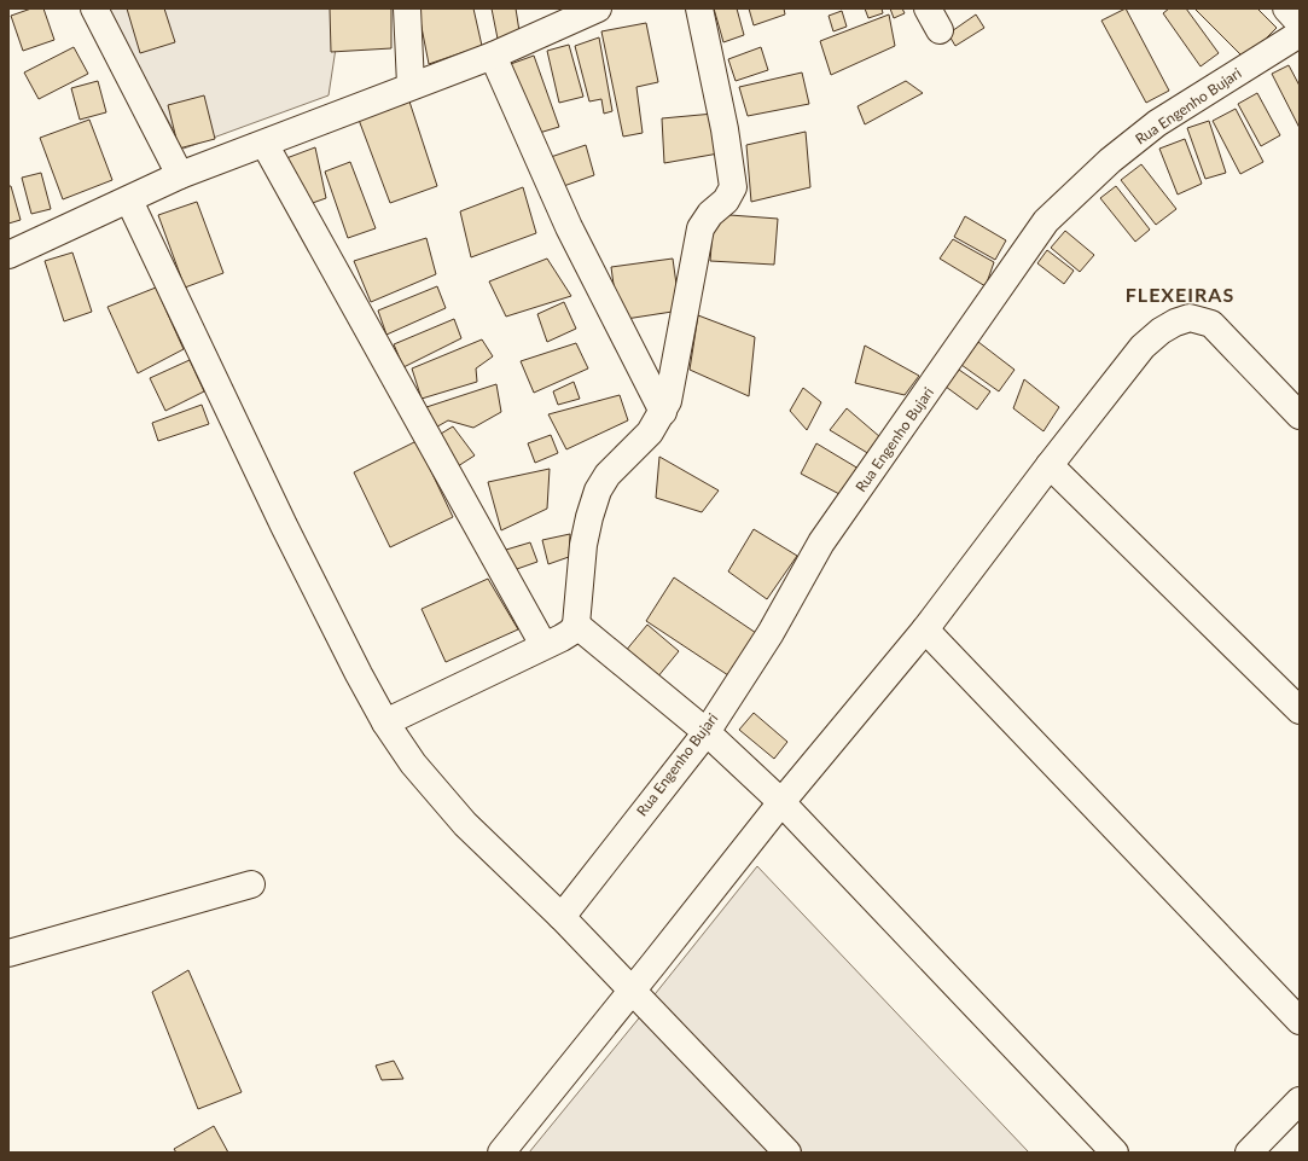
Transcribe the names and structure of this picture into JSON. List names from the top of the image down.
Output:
{
  "streets": {
    "street": ["Rua Engenho Bujari"]
  },
  "districts": ["FLEXEIRAS"]
}
